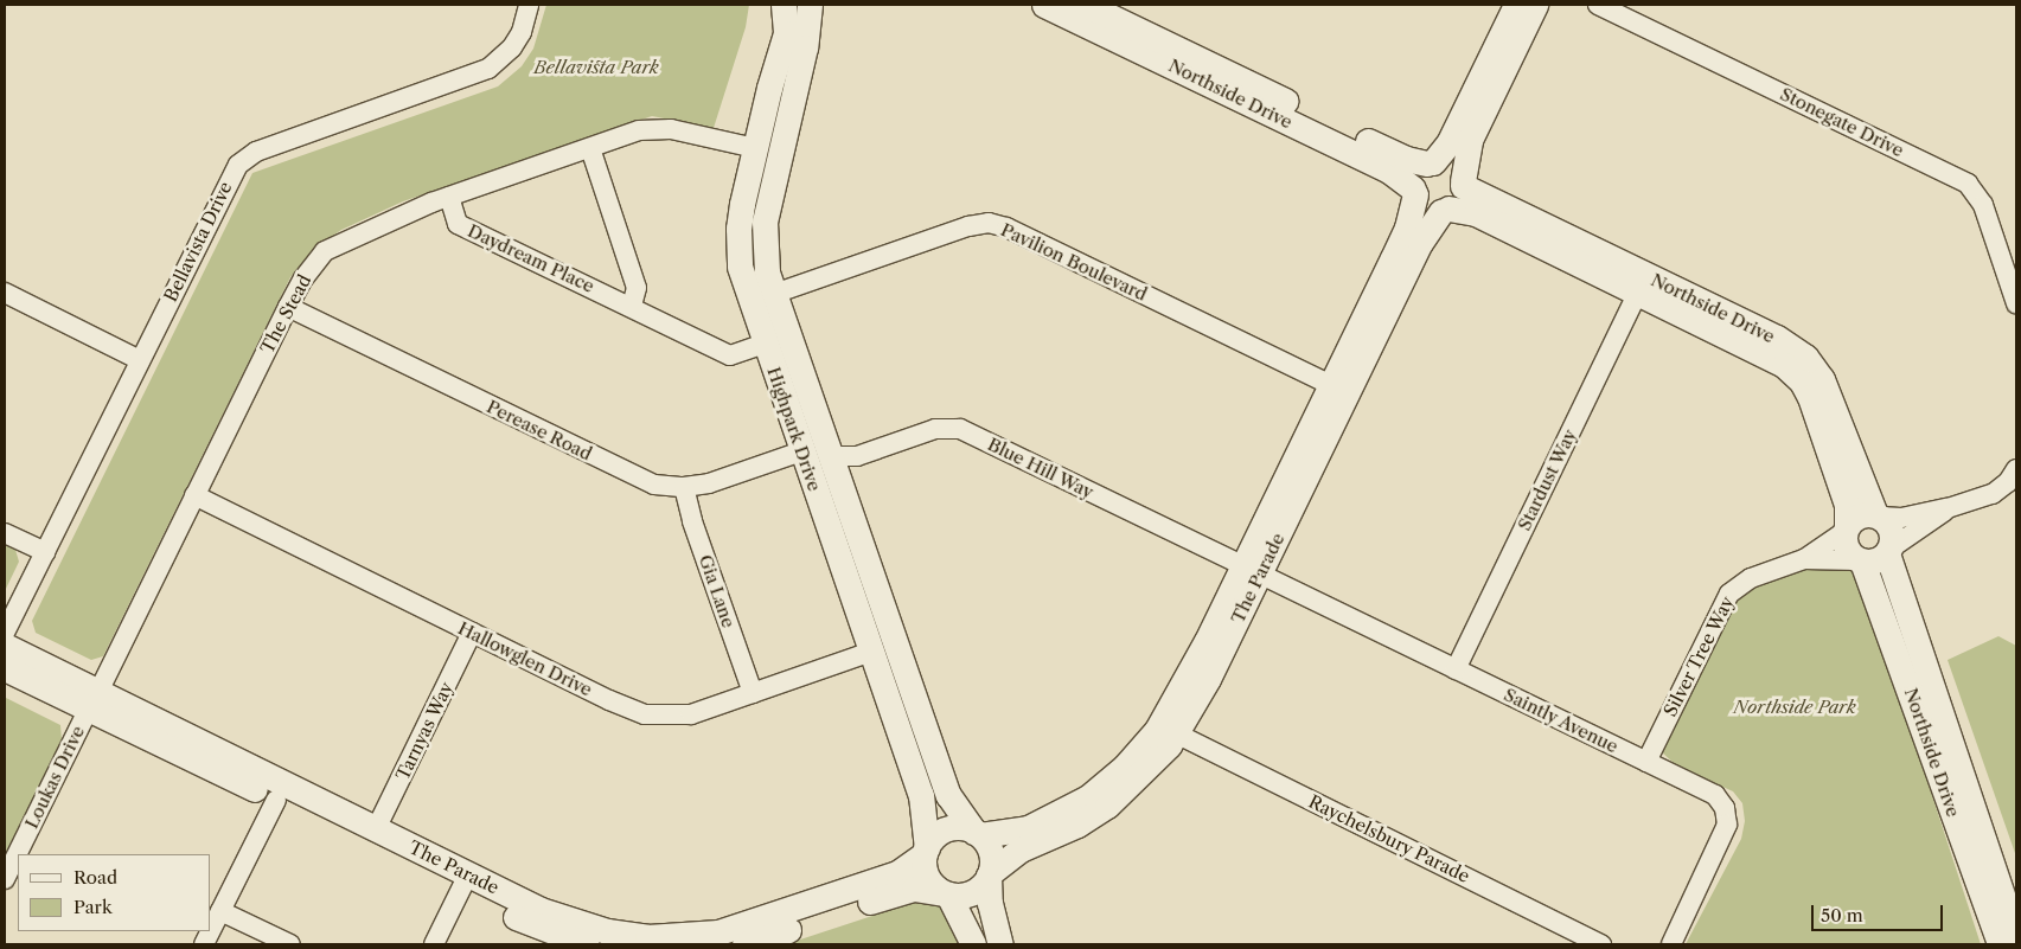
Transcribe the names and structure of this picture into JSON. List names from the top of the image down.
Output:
{
  "streets": {
    "street": [
      "Northside Drive",
      "Stonegate Drive",
      "Bellavista Drive",
      "Daydream Place",
      "Pavilion Boulevard",
      "The Stead",
      "Highpark Drive",
      "Perease Road",
      "Blue Hill Way",
      "Stardust Way",
      "The Parade",
      "Gia Lane",
      "Silver Tree Way",
      "Hallowglen Drive",
      "Saintly Avenue",
      "Tarnyas Way",
      "Loukas Drive",
      "Raychelsbury Parade"
    ]
  },
  "crossings": [
    ["Northside Drive", "Stardust Way"],
    ["Northside Drive", "The Parade"],
    ["Northside Drive", "Silver Tree Way"],
    ["Daydream Place", "The Stead"],
    ["Daydream Place", "Highpark Drive"],
    ["Pavilion Boulevard", "Highpark Drive"],
    ["Pavilion Boulevard", "The Parade"],
    ["The Stead", "Highpark Drive"],
    ["The Stead", "Perease Road"],
    ["The Stead", "The Parade"],
    ["The Stead", "Hallowglen Drive"],
    ["The Stead", "Loukas Drive"],
    ["Highpark Drive", "Perease Road"],
    ["Highpark Drive", "Blue Hill Way"],
    ["Highpark Drive", "The Parade"],
    ["Highpark Drive", "Hallowglen Drive"],
    ["Perease Road", "Gia Lane"],
    ["Blue Hill Way", "The Parade"],
    ["Blue Hill Way", "Saintly Avenue"],
    ["Stardust Way", "Saintly Avenue"],
    ["The Parade", "Saintly Avenue"],
    ["The Parade", "Tarnyas Way"],
    ["The Parade", "Loukas Drive"],
    ["The Parade", "Raychelsbury Parade"],
    ["Gia Lane", "Hallowglen Drive"],
    ["Silver Tree Way", "Saintly Avenue"],
    ["Hallowglen Drive", "Tarnyas Way"]
  ],
  "parks": ["Bellavista Park", "Northside Park"],
  "legend": ["Road", "Park"],
  "scale_bar": "50 m"
}
